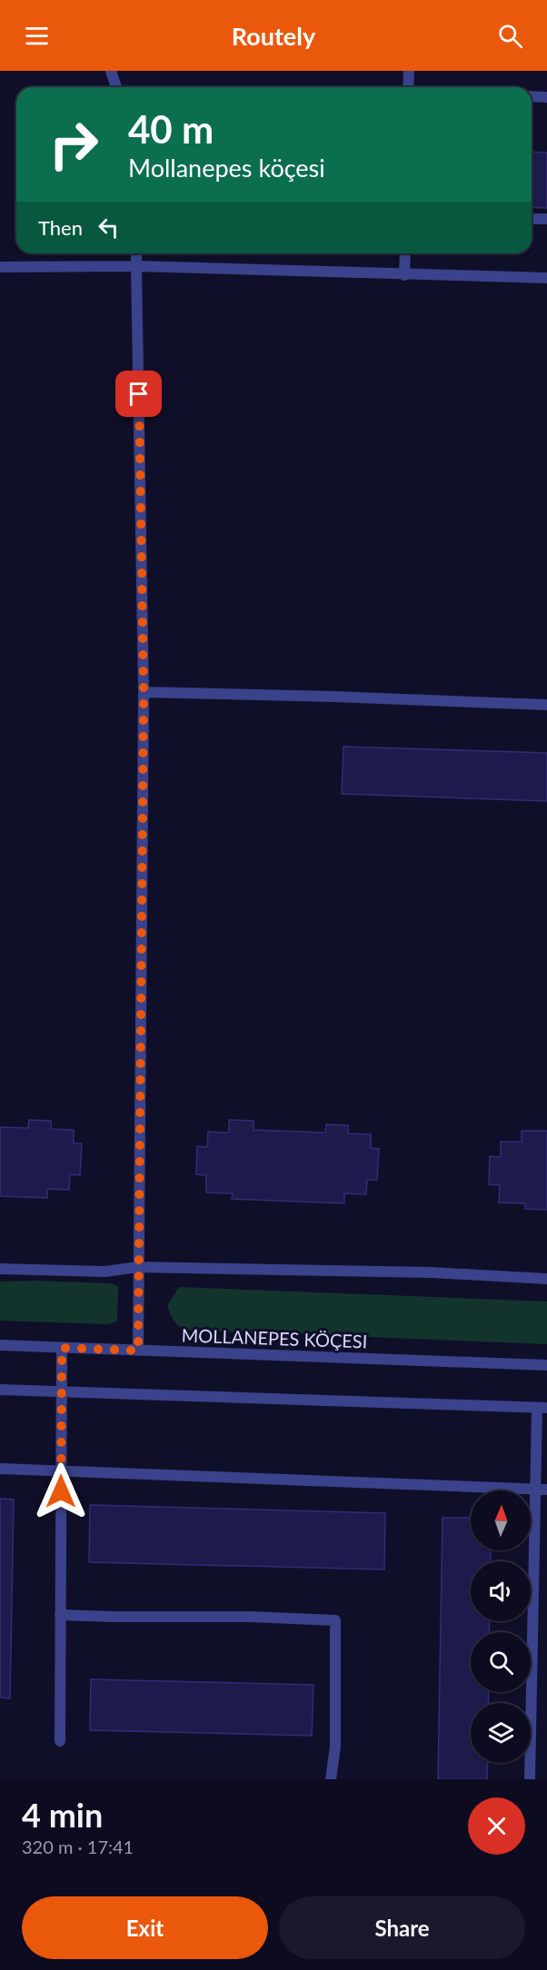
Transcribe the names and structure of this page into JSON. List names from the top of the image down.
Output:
{
  "streets": {
    "street": ["MOLLANEPES KÖÇESI"]
  },
  "north": "top",
  "page": {
    "header": "Routely",
    "turn": ["40 m", "Mollanepes köçesi"],
    "then": "Then",
    "heading": ["4 min", "320 m · 17:41"],
    "buttons": ["Exit", "Share"]
  }
}
